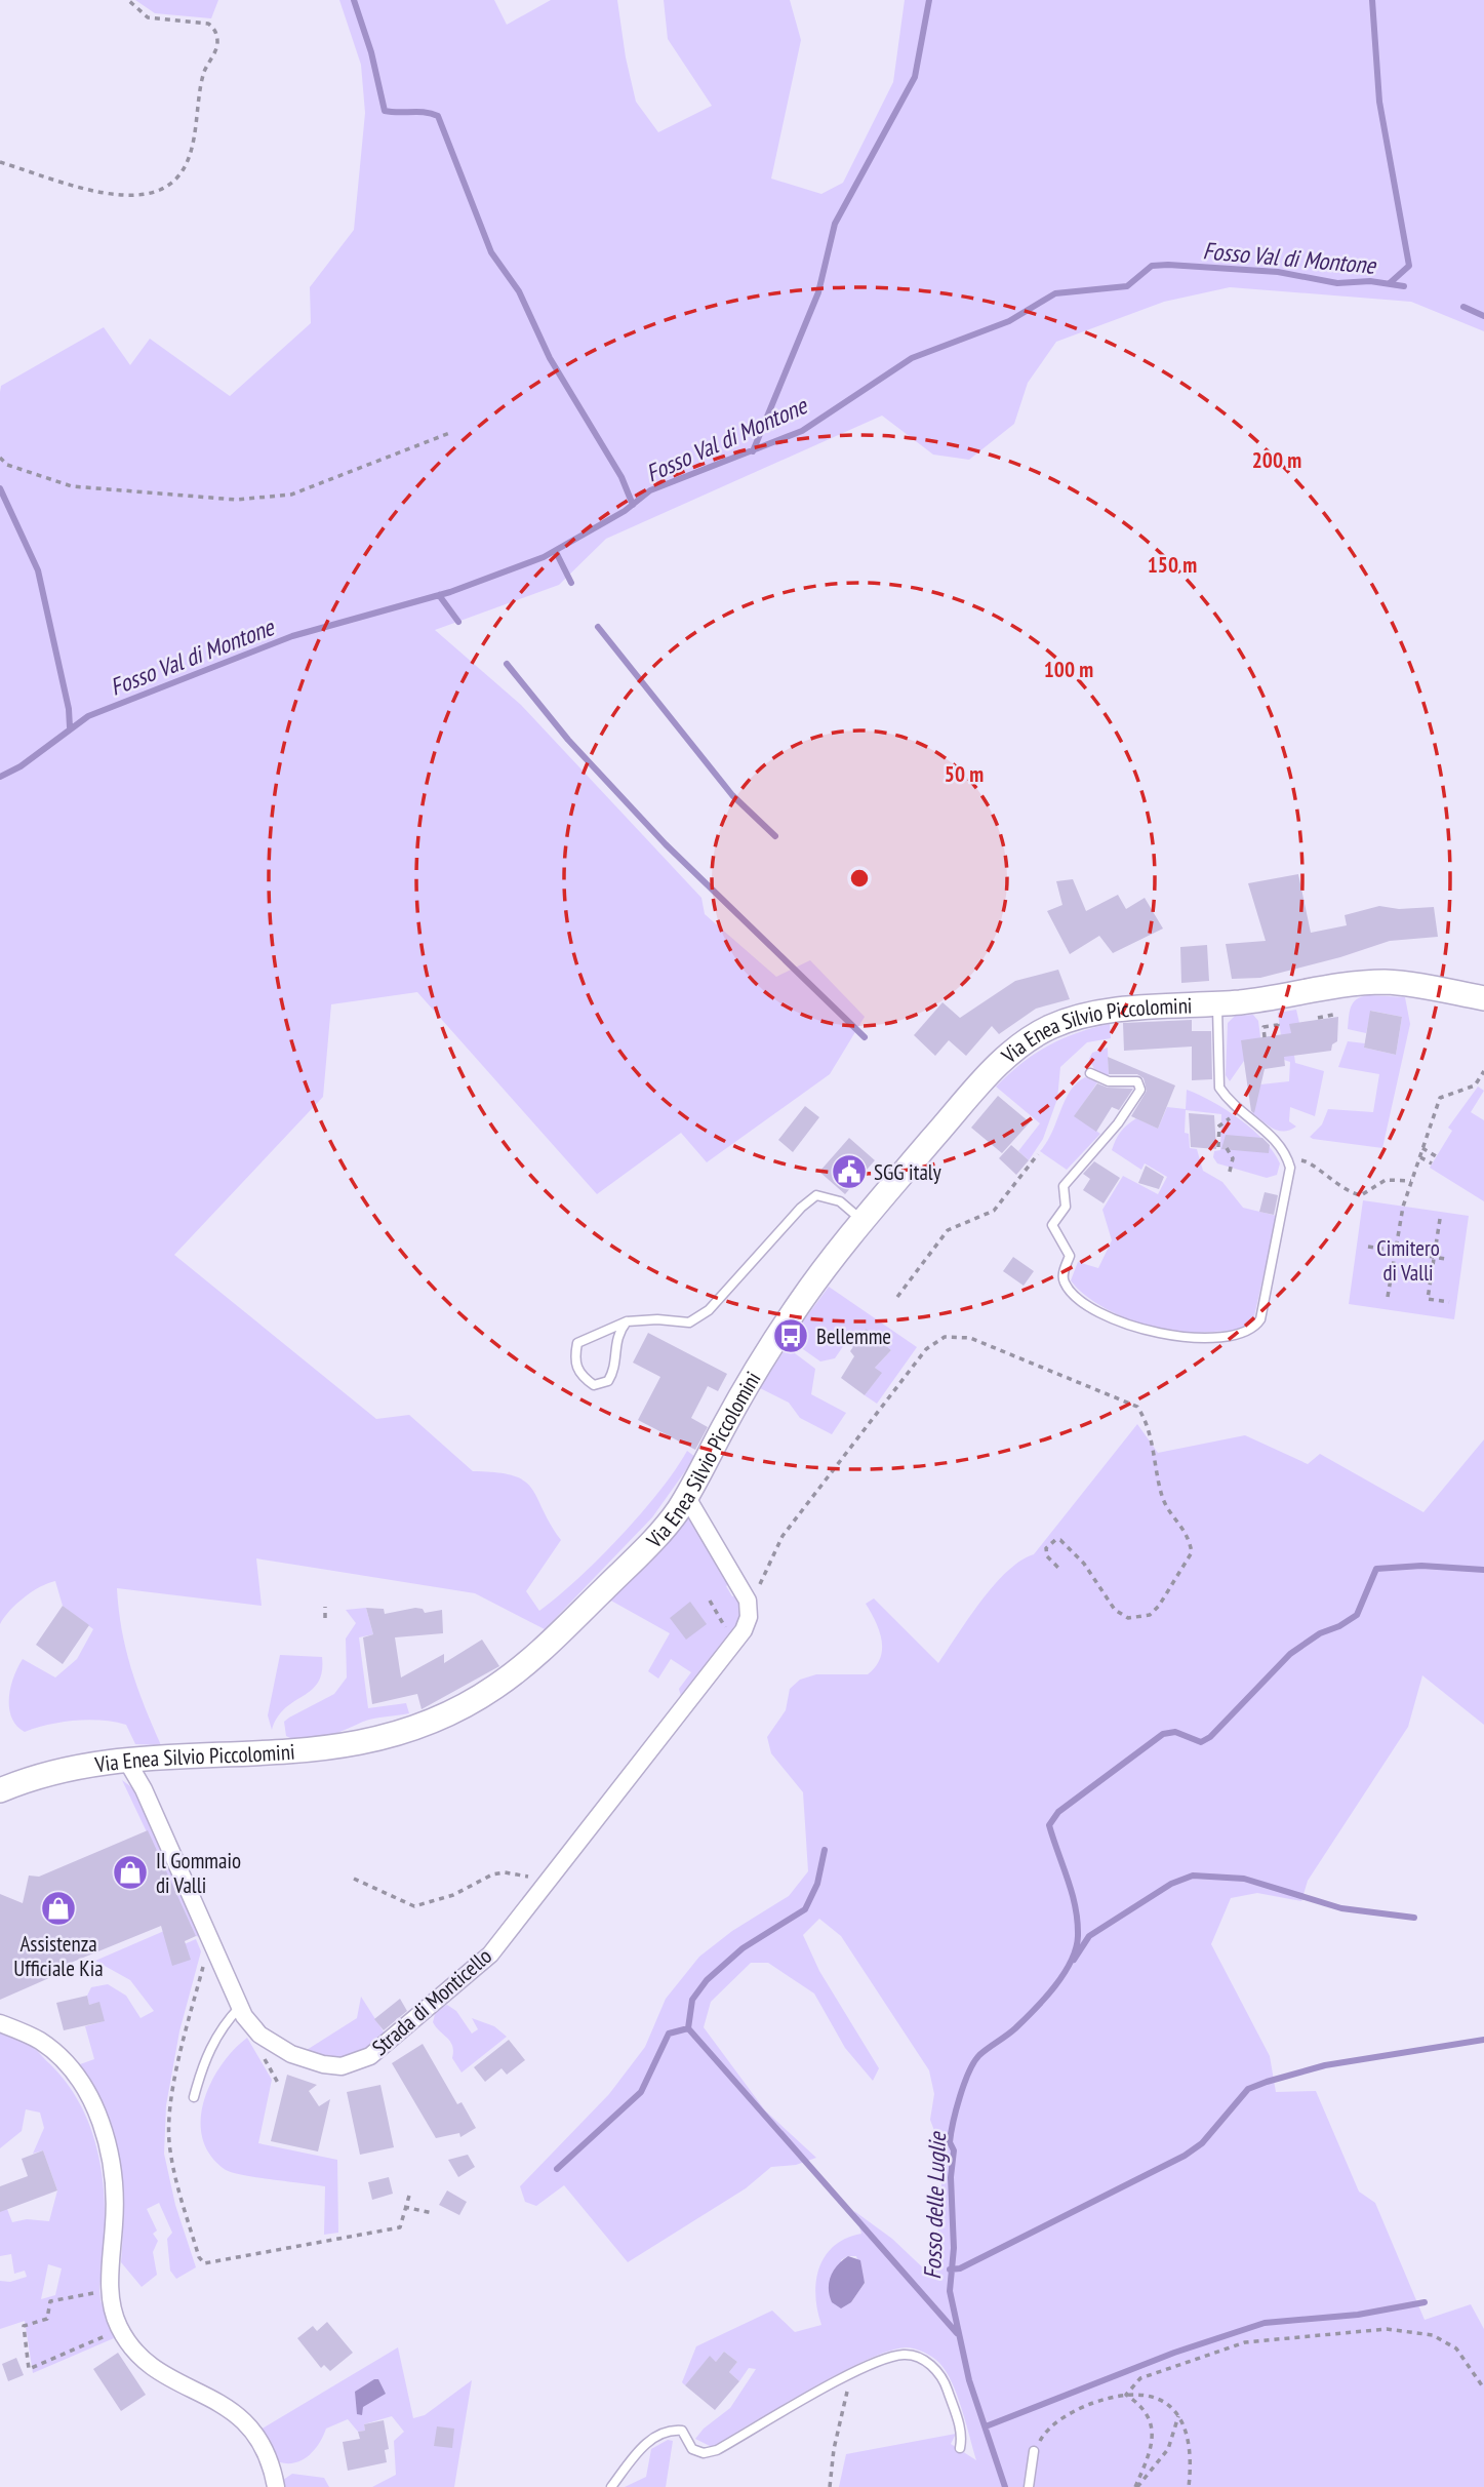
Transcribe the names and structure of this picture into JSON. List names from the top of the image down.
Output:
{
  "streets": {
    "main road": ["Via Enea Silvio Piccolomini"],
    "street": ["Strada di Monticello"]
  },
  "crossings": [
    ["Via Enea Silvio Piccolomini", "Strada di Monticello"]
  ],
  "water": ["Fosso Val di Montone", "Fosso delle Luglie"],
  "parks": ["Cimitero di Valli"],
  "places": {
    "public building": ["SGG italy"],
    "bus stop": ["Bellemme"],
    "shop": ["Il Gommaio di Valli", "Assistenza Ufficiale Kia"]
  },
  "rings": [
    "200 m",
    "150 m",
    "100 m",
    "50 m"
  ]
}
